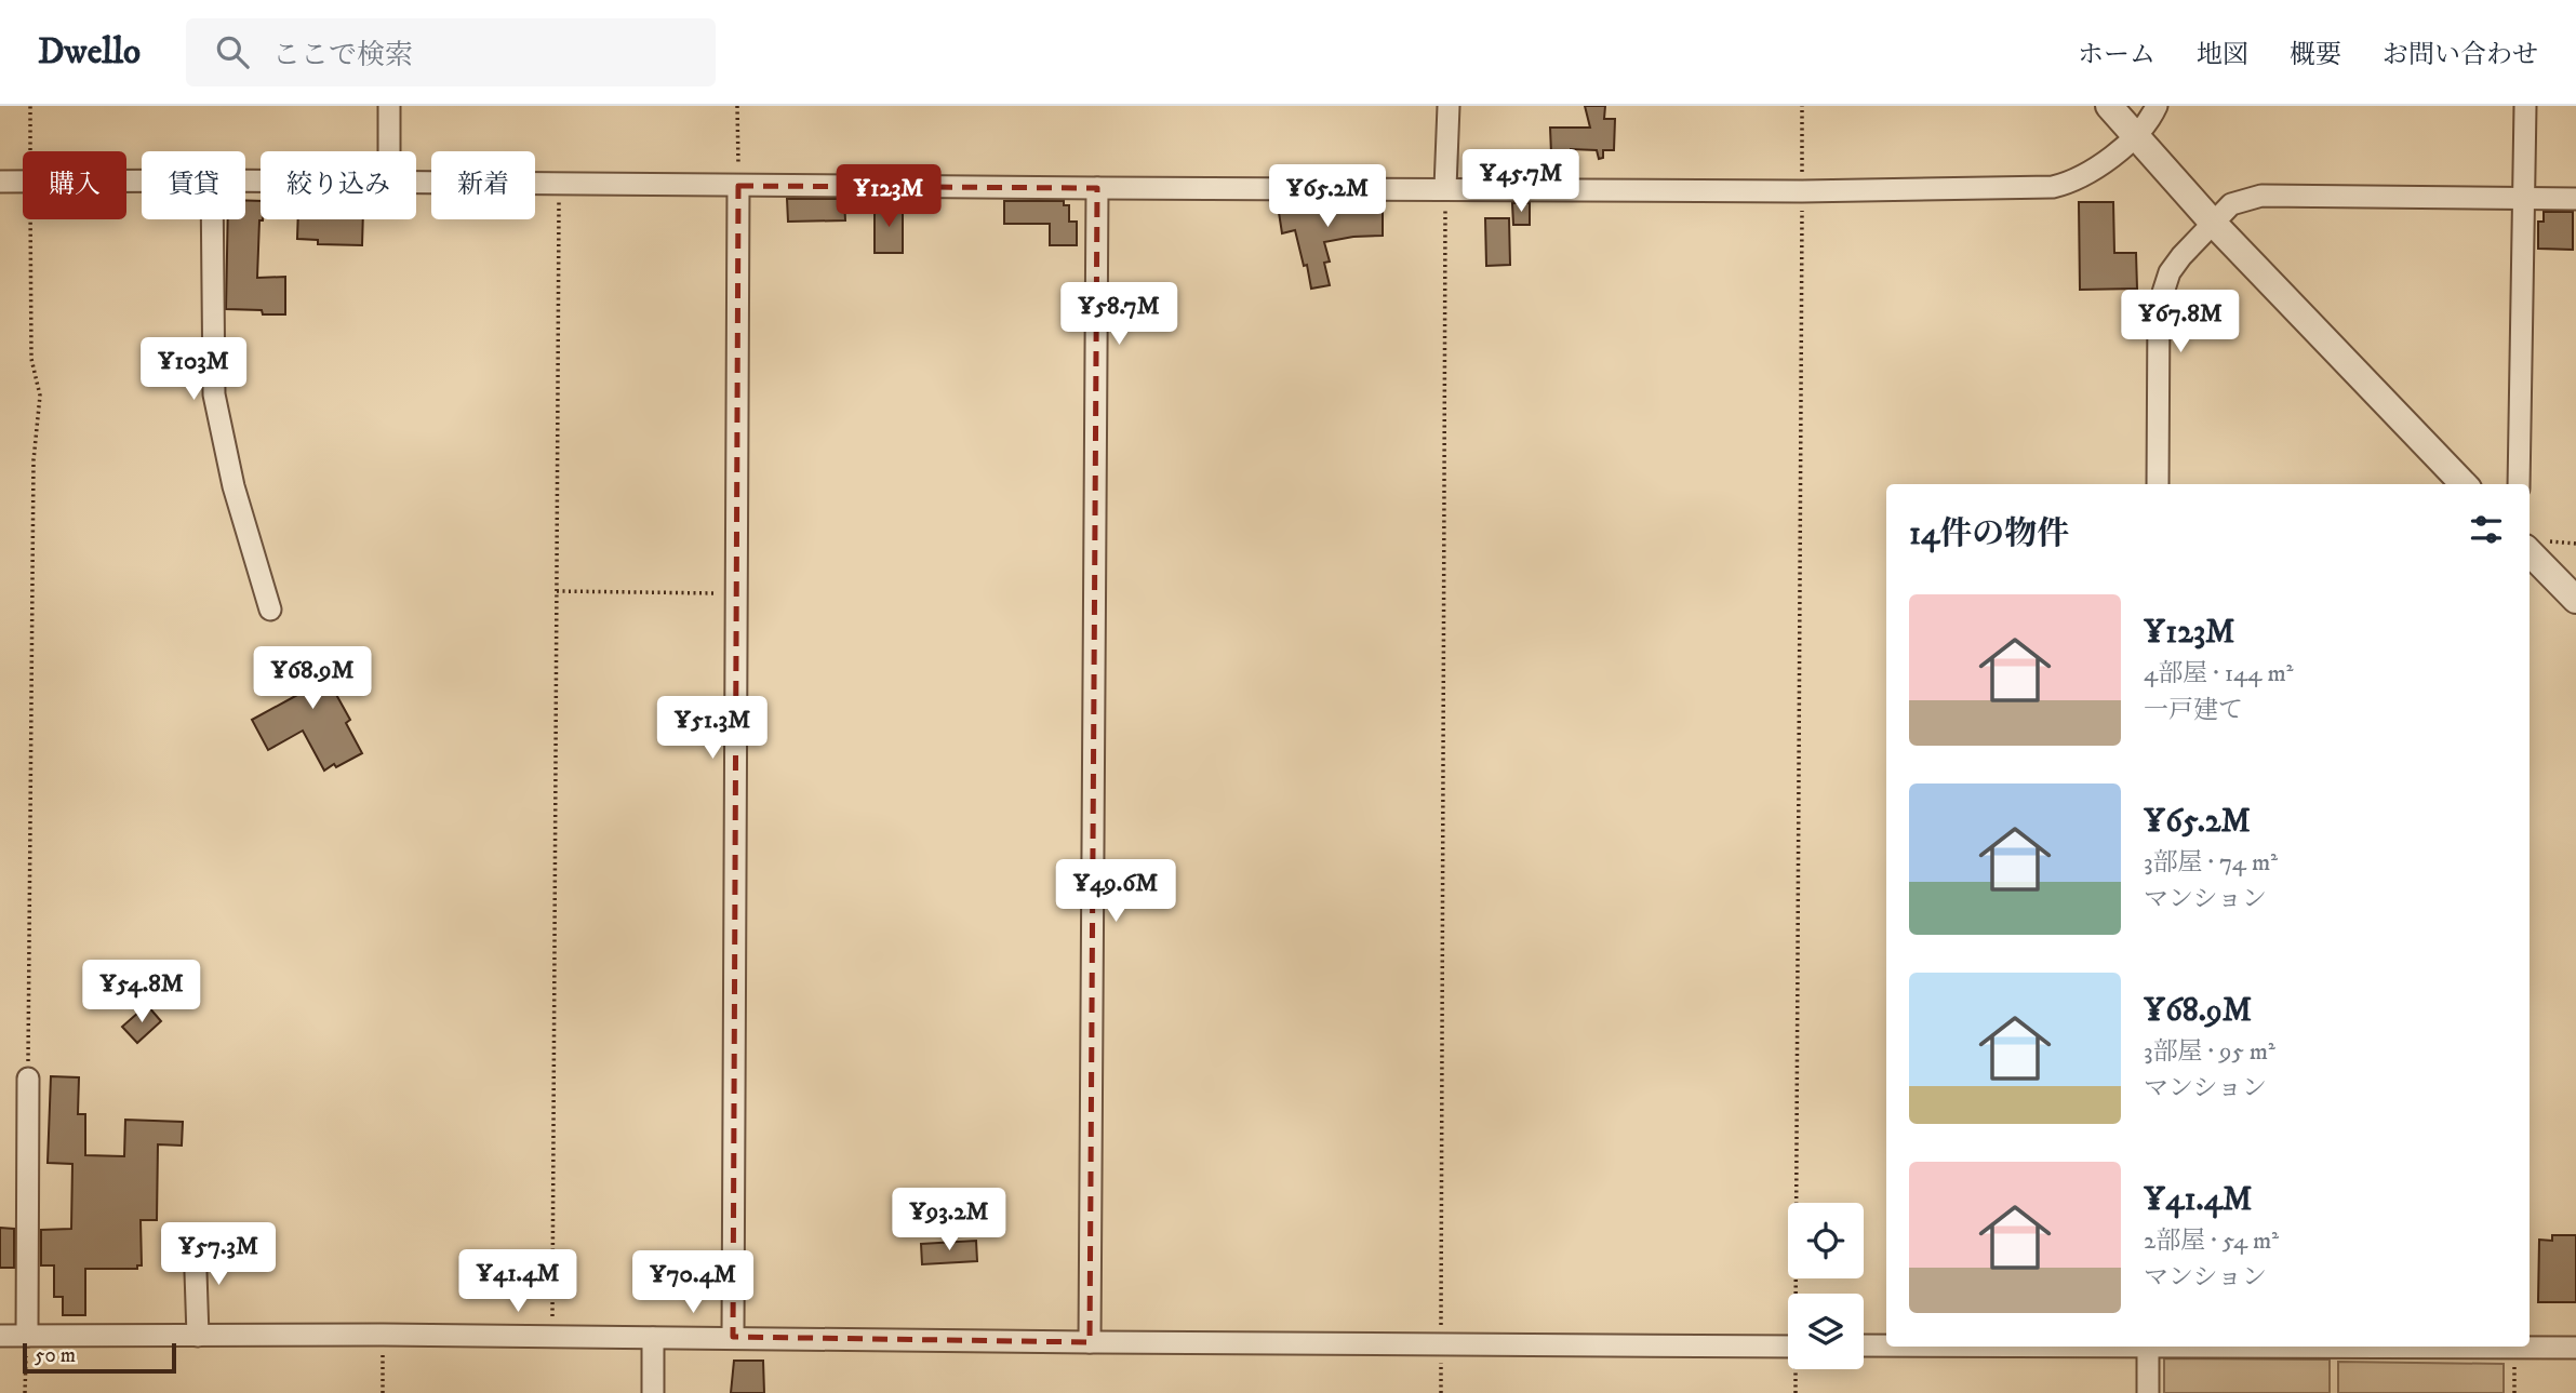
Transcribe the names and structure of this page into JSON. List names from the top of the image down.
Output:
{
  "scale_bar": "50 m",
  "page": {
    "header": "Dwello",
    "search": "ここで検索",
    "nav": [
      "ホーム",
      "地図",
      "概要",
      "お問い合わせ"
    ],
    "price": [
      "¥45.7M",
      "¥123M",
      "¥65.2M",
      "¥58.7M",
      "¥67.8M",
      "¥103M",
      "¥68.9M",
      "¥51.3M",
      "¥49.6M",
      "¥54.8M",
      "¥93.2M",
      "¥57.3M",
      "¥41.4M",
      "¥70.4M"
    ],
    "chip": [
      "購入",
      "賃貸",
      "絞り込み",
      "新着"
    ],
    "heading": "14件の物件",
    "list": [
      {
        "name": "¥123M",
        "note": "4部屋 · 144 m² · 一戸建て"
      },
      {
        "name": "¥65.2M",
        "note": "3部屋 · 74 m² · マンション"
      },
      {
        "name": "¥68.9M",
        "note": "3部屋 · 95 m² · マンション"
      },
      {
        "name": "¥41.4M",
        "note": "2部屋 · 54 m² · マンション"
      }
    ],
    "scale": "50 m"
  }
}
